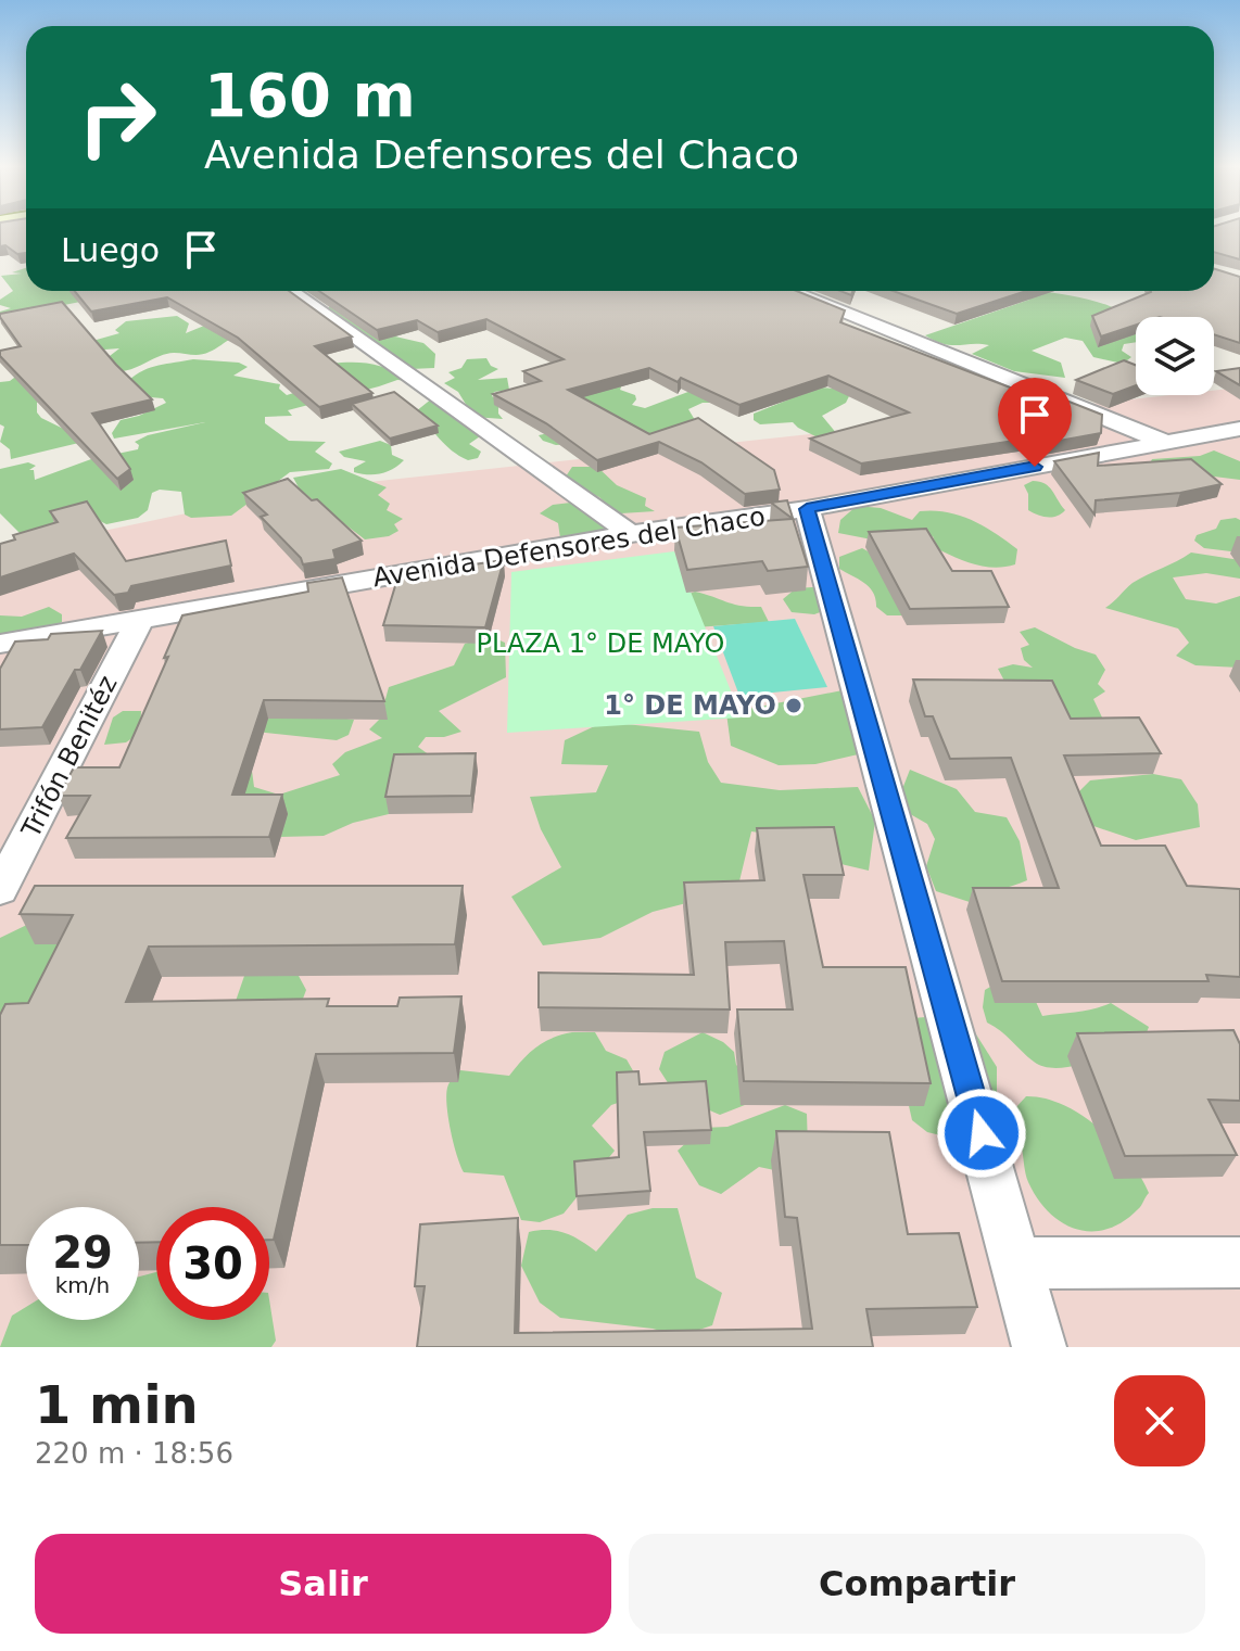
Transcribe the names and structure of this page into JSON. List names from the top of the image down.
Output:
{
  "streets": {
    "street": ["Avenida Defensores del Chaco", "Trifón Benitéz"]
  },
  "crossings": [
    ["Avenida Defensores del Chaco", "Trifón Benitéz"]
  ],
  "parks": ["PLAZA 1° DE MAYO"],
  "places": ["1° DE MAYO"],
  "page": {
    "turn": ["160 m", "Avenida Defensores del Chaco"],
    "then": "Luego",
    "speed": "29 km/h",
    "limit": "30",
    "heading": ["1 min", "220 m · 18:56"],
    "buttons": ["Salir", "Compartir"]
  }
}
